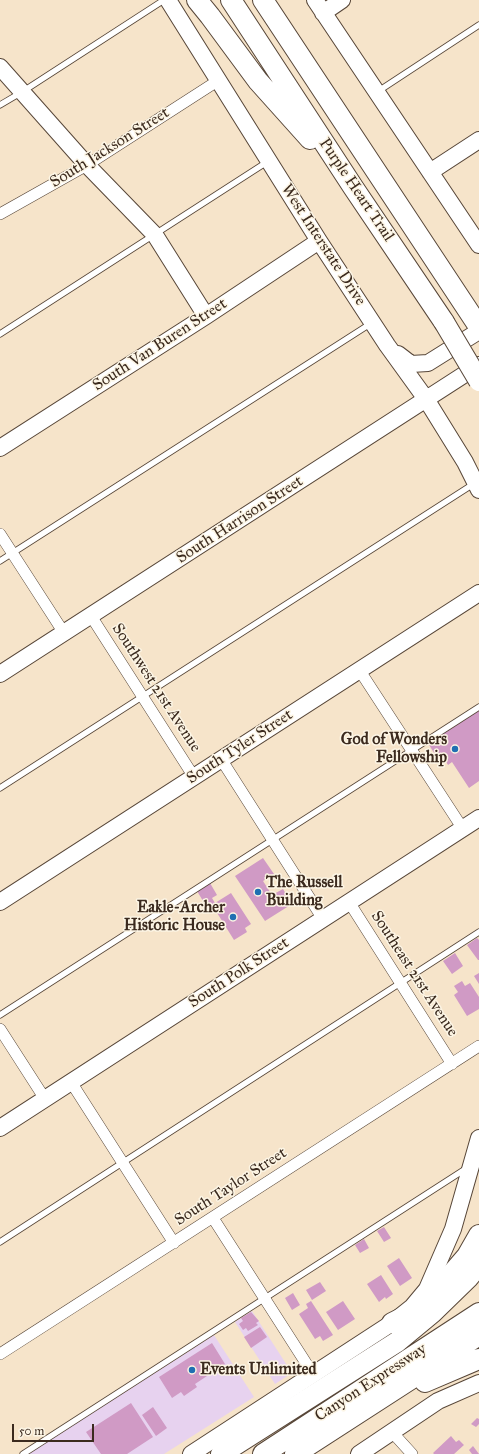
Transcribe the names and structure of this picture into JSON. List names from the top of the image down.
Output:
{
  "streets": {
    "highway": ["Purple Heart Trail", "Canyon Expressway"],
    "main road": [
      "West Interstate Drive",
      "South Van Buren Street",
      "South Harrison Street",
      "South Tyler Street",
      "South Polk Street"
    ],
    "street": [
      "South Jackson Street",
      "Southwest 21st Avenue",
      "Southeast 21st Avenue",
      "South Taylor Street"
    ]
  },
  "crossings": [
    ["South Jackson Street", "West Interstate Drive"],
    ["West Interstate Drive", "South Van Buren Street"],
    ["West Interstate Drive", "South Harrison Street"],
    ["South Harrison Street", "Southwest 21st Avenue"],
    ["Southwest 21st Avenue", "South Tyler Street"],
    ["Southwest 21st Avenue", "South Polk Street"],
    ["South Polk Street", "Southeast 21st Avenue"],
    ["Southeast 21st Avenue", "South Taylor Street"]
  ],
  "places": [
    "God of Wonders Fellowship",
    "The Russell Building",
    "Eakle-Archer Historic House",
    "Events Unlimited"
  ],
  "scale_bar": "50 m"
}
